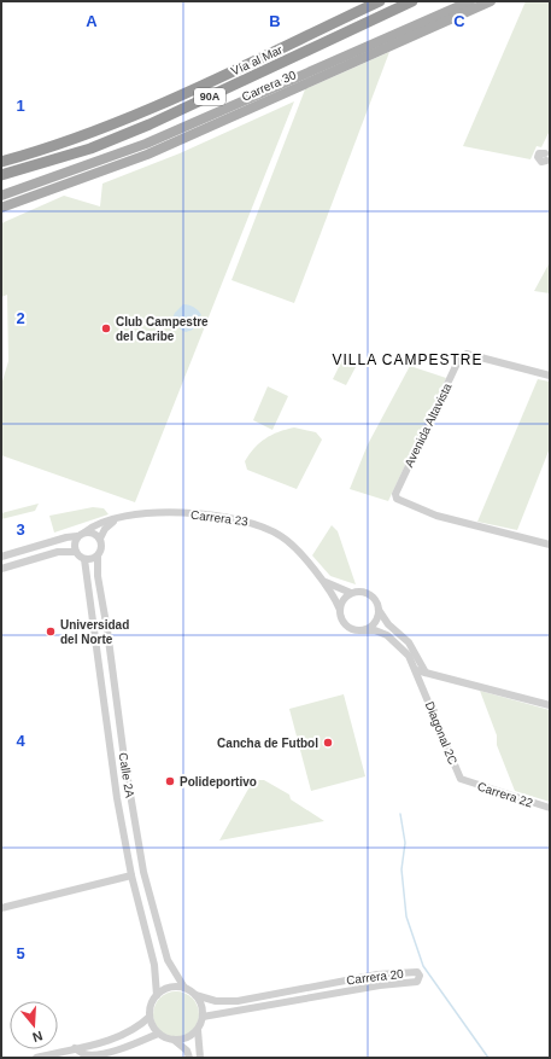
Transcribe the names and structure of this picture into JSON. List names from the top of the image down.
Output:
{
  "streets": {
    "highway": ["Vía al Mar", "90A"],
    "main road": ["Carrera 30"],
    "street": [
      "Avenida Altavista",
      "Carrera 23",
      "Diagonal 2C",
      "Calle 2A",
      "Carrera 22",
      "Carrera 20"
    ]
  },
  "crossings": [
    ["Carrera 23", "Calle 2A"],
    ["Diagonal 2C", "Carrera 22"],
    ["Calle 2A", "Carrera 20"]
  ],
  "districts": ["VILLA CAMPESTRE"],
  "places": [
    "Club Campestre del Caribe",
    "Universidad del Norte",
    "Cancha de Futbol",
    "Polideportivo"
  ],
  "north": "bottom",
  "grid": {
    "columns": ["A", "B", "C"],
    "rows": [
      "1",
      "2",
      "3",
      "4",
      "5"
    ]
  }
}
